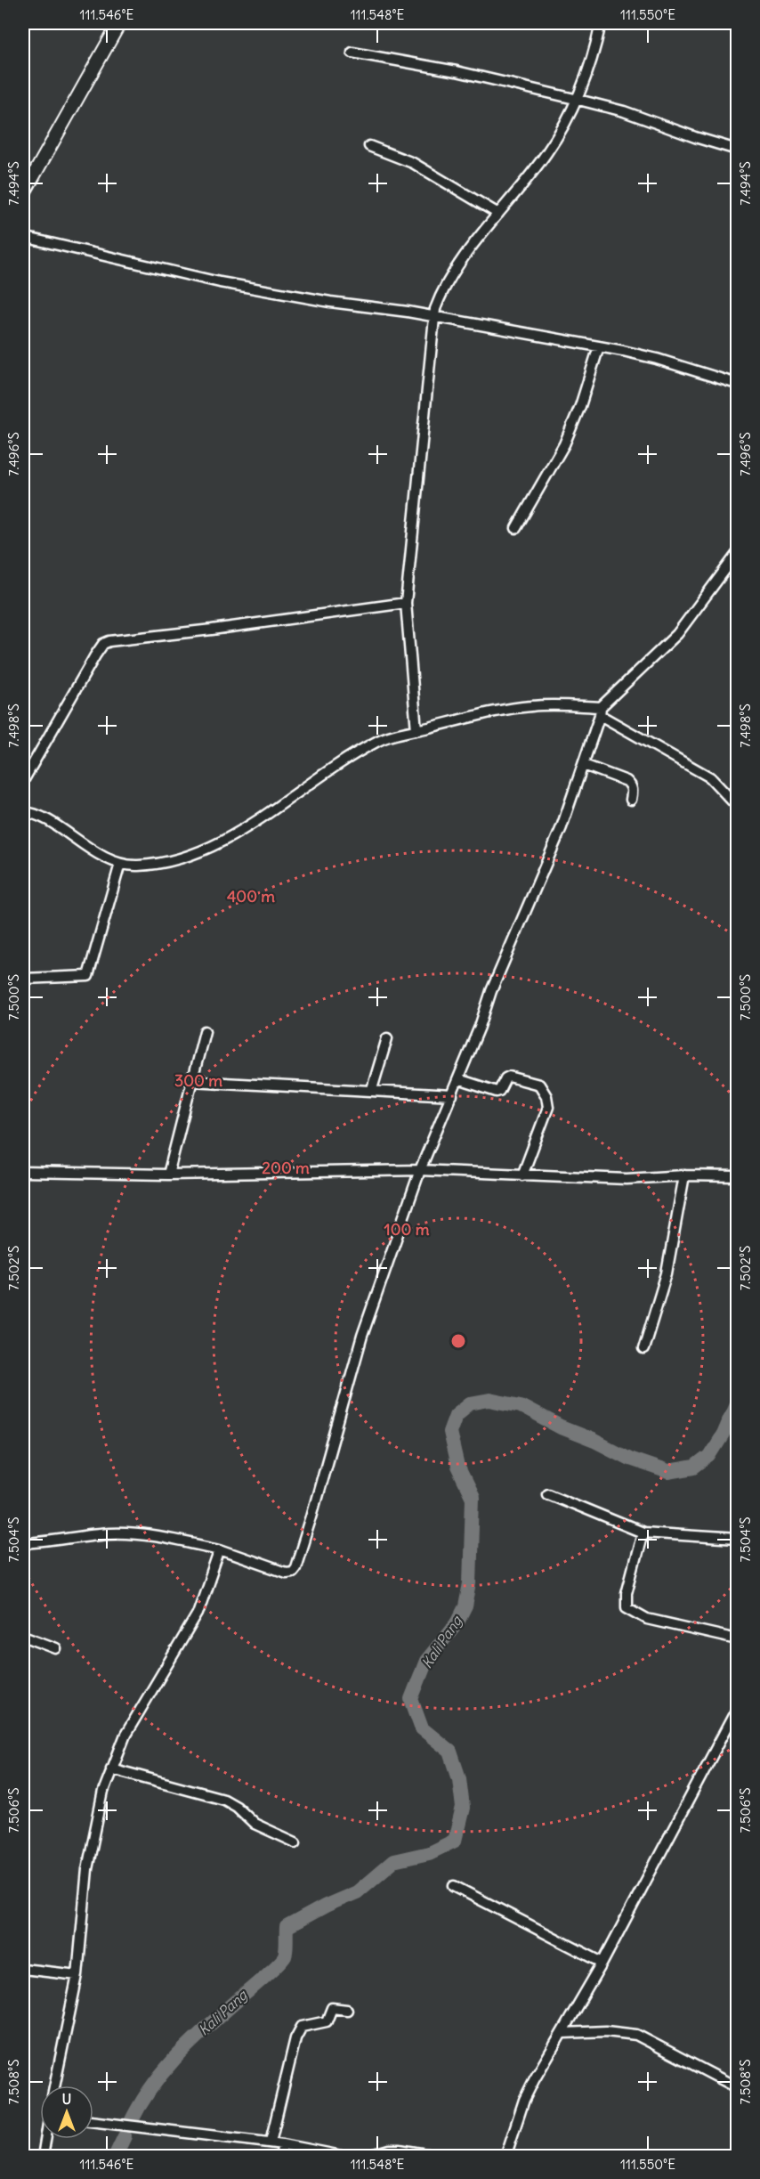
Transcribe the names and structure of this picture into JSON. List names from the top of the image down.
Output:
{
  "water": ["Kali Pang"],
  "north": "top",
  "coordinates": [
    "111.546°E",
    "111.548°E",
    "111.550°E",
    "7.494°S",
    "7.496°S",
    "7.498°S",
    "7.500°S",
    "7.502°S",
    "7.504°S",
    "7.506°S",
    "7.508°S"
  ],
  "rings": [
    "400 m",
    "300 m",
    "200 m",
    "100 m"
  ]
}
